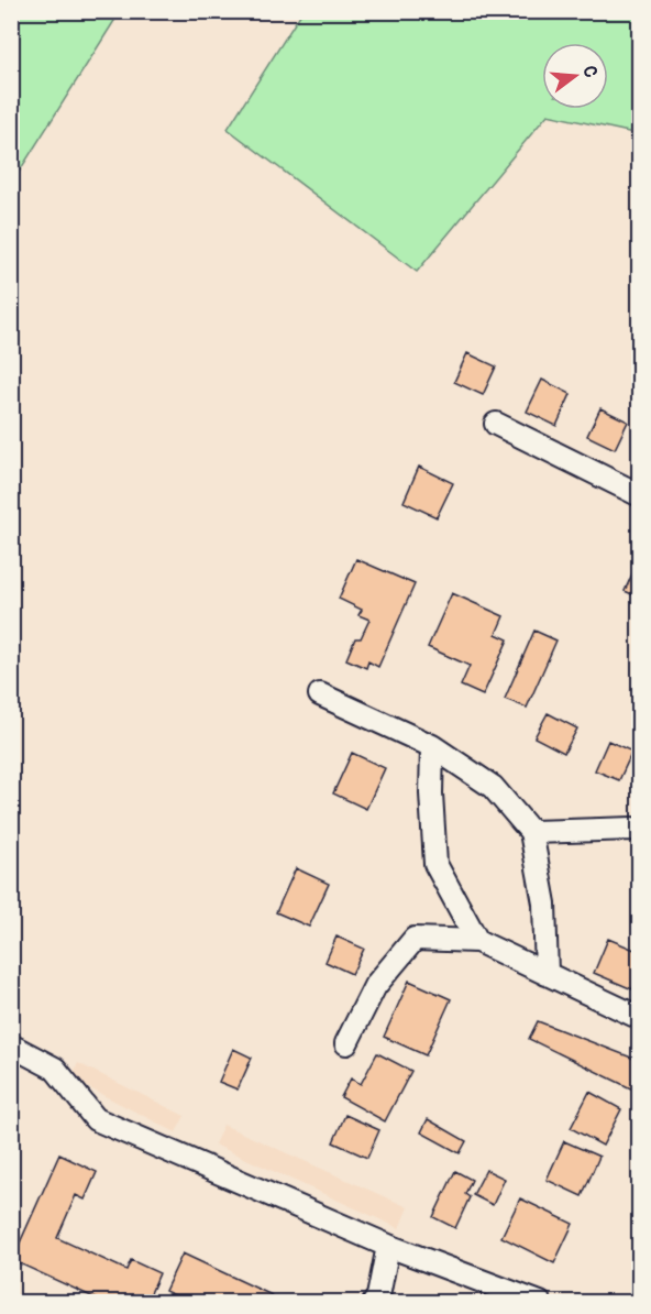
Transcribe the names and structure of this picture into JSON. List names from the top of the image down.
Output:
{
  "north": "right"
}
